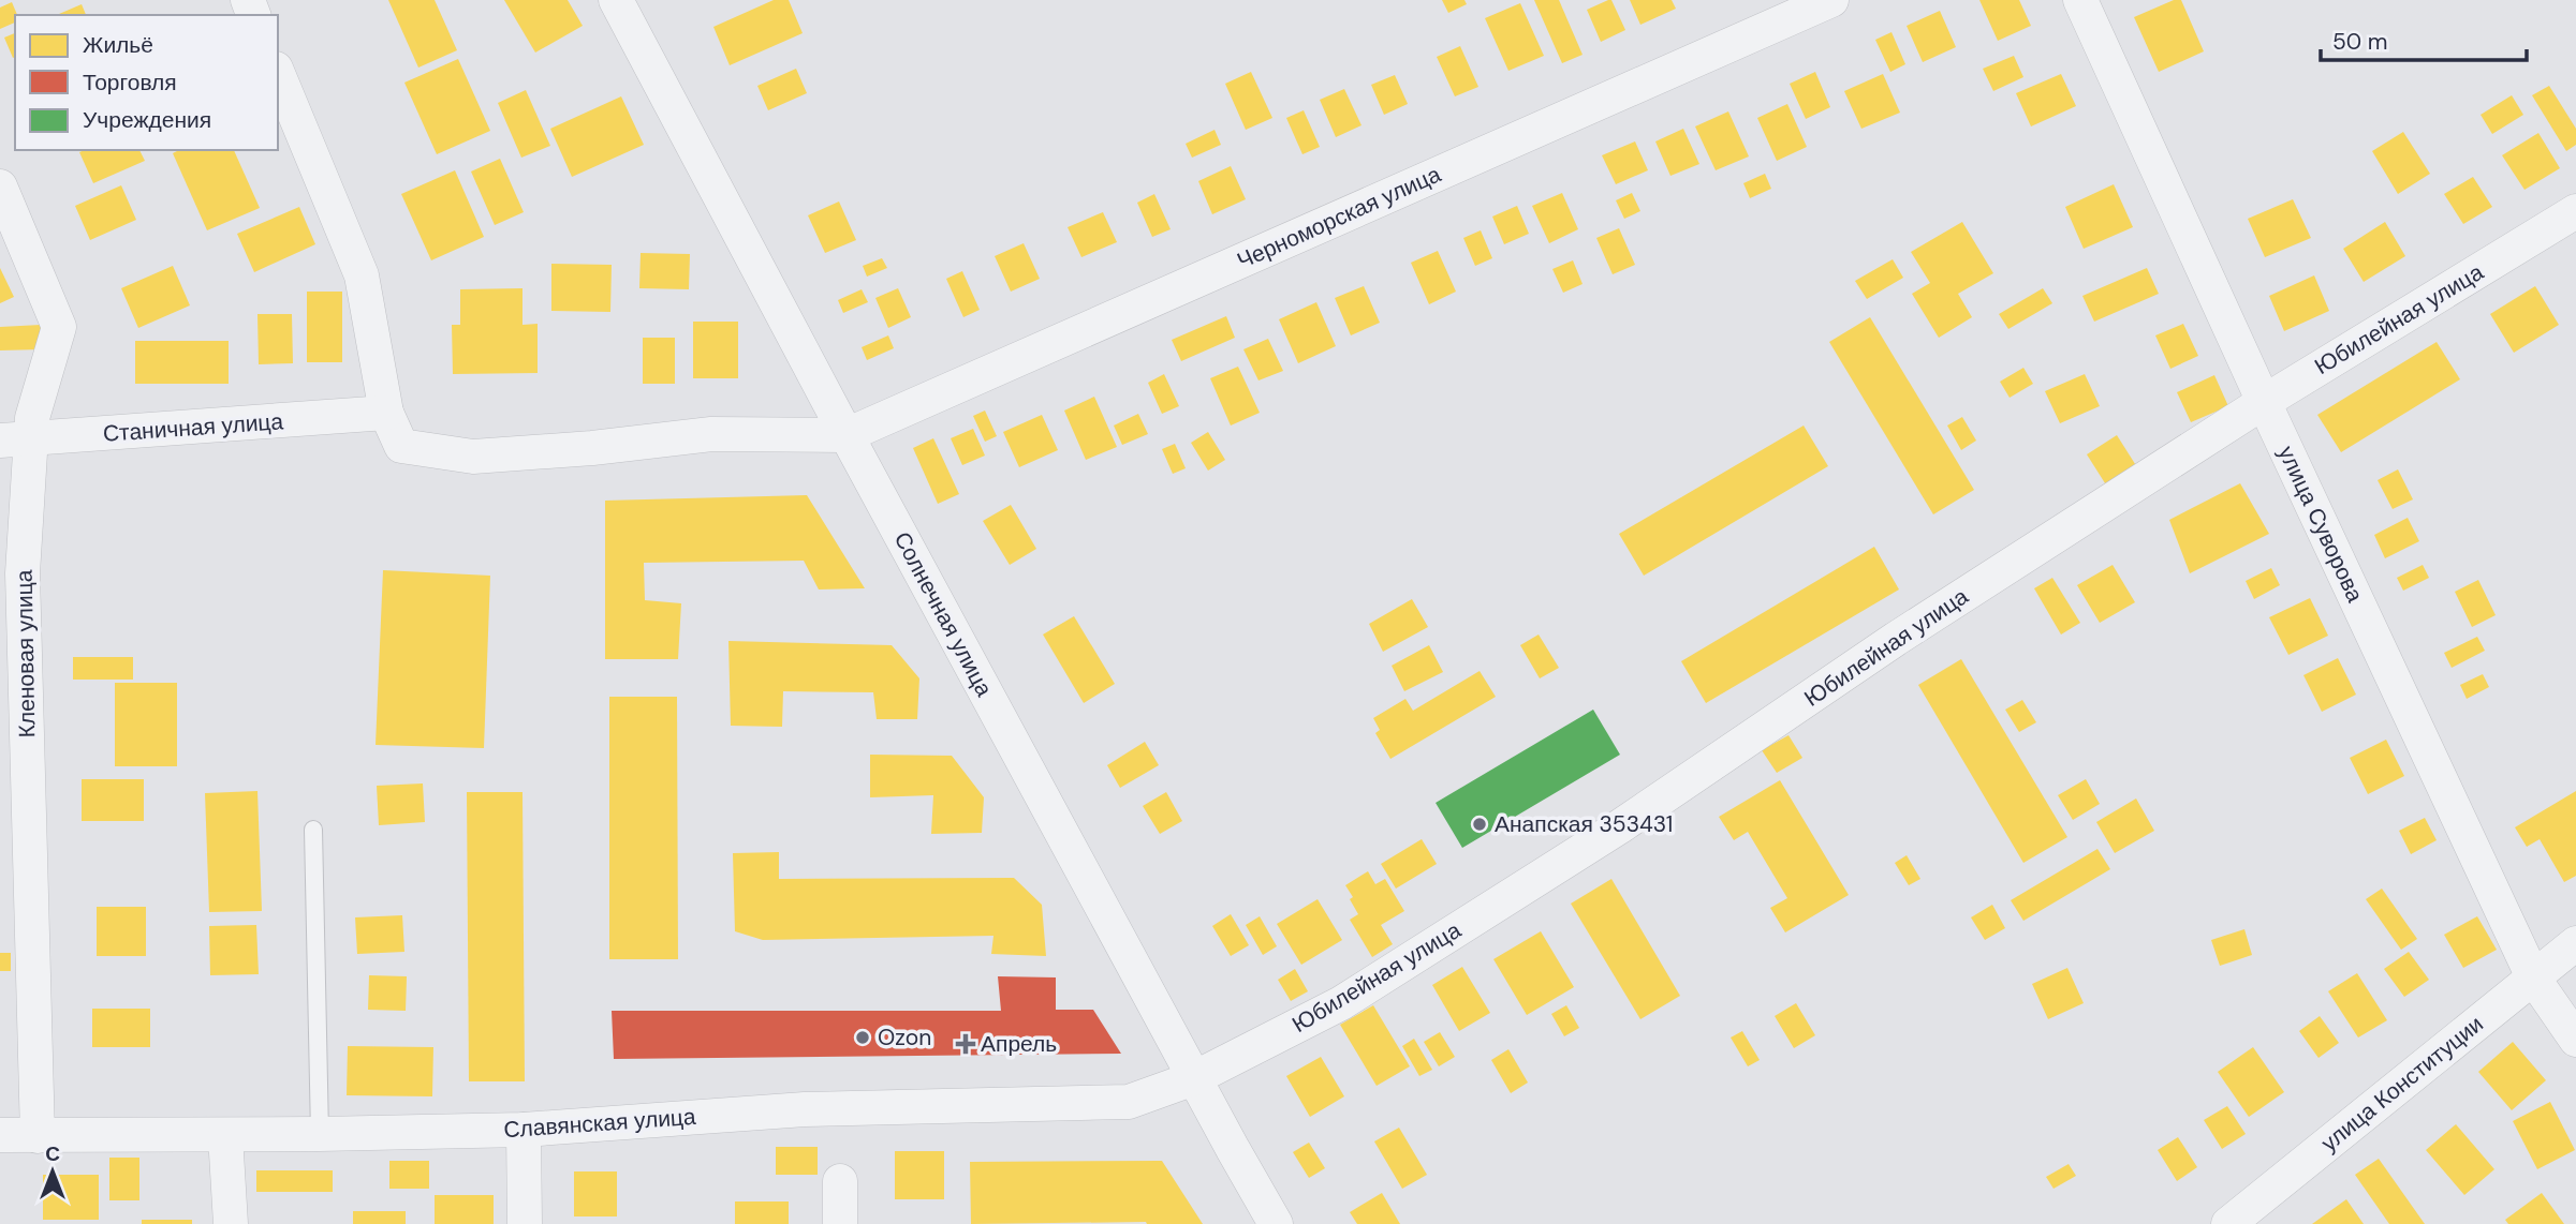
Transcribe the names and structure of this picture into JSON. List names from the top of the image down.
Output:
{
  "streets": {
    "street": [
      "Черноморская улица",
      "Юбилейная улица",
      "Станичная улица",
      "улица Суворова",
      "Солнечная улица",
      "Кленовая улица",
      "улица Конституции",
      "Славянская улица"
    ]
  },
  "crossings": [
    ["Черноморская улица", "Солнечная улица"],
    ["Юбилейная улица", "улица Суворова"],
    ["Юбилейная улица", "Солнечная улица"],
    ["Юбилейная улица", "Славянская улица"],
    ["Станичная улица", "Кленовая улица"],
    ["улица Суворова", "улица Конституции"],
    ["Солнечная улица", "Славянская улица"],
    ["Кленовая улица", "Славянская улица"]
  ],
  "places": {
    "other": ["Анапская 353431", "Ozon"],
    "health": ["Апрель"]
  },
  "legend": ["Жильё", "Торговля", "Учреждения"],
  "scale_bar": "50 m",
  "north": "top"
}
